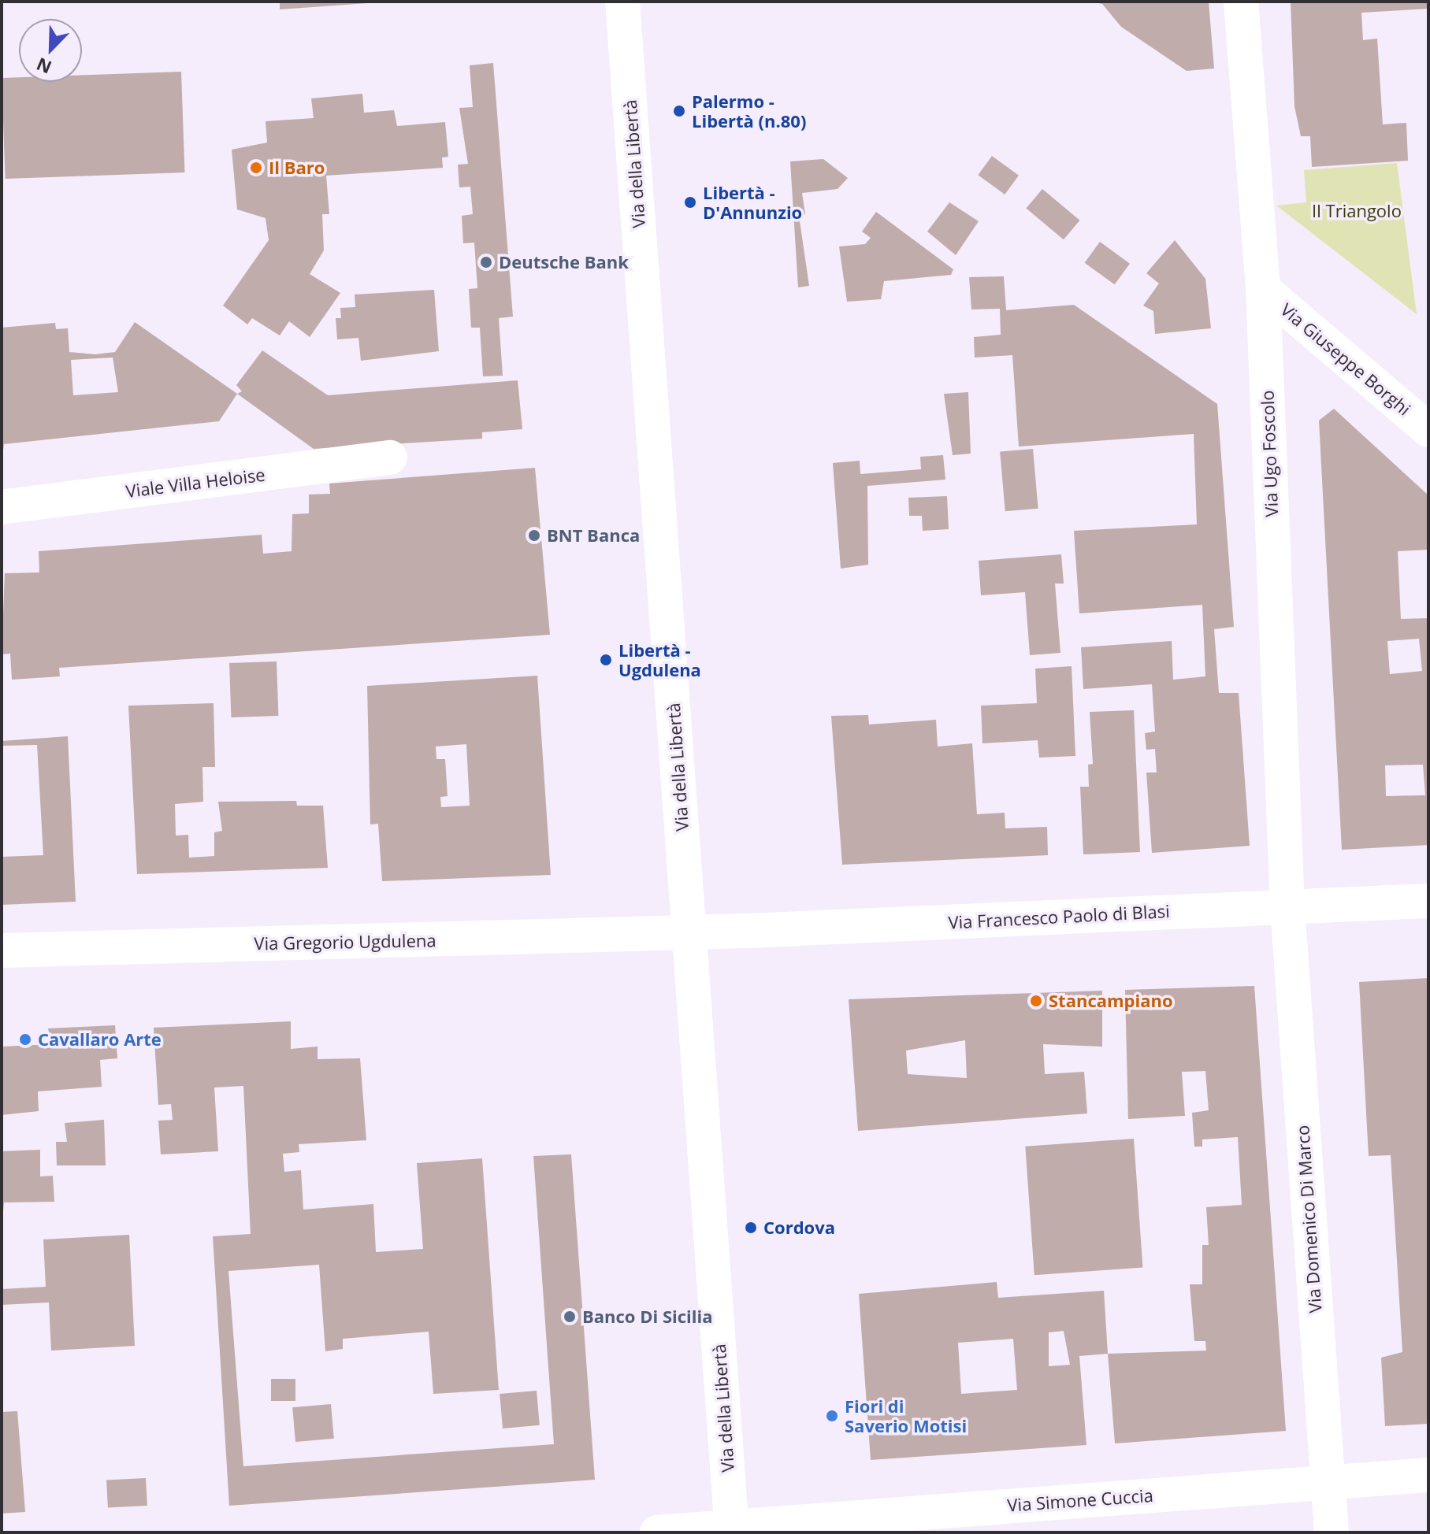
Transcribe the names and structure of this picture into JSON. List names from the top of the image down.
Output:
{
  "streets": {
    "street": [
      "Via della Libertà",
      "Via Giuseppe Borghi",
      "Via Ugo Foscolo",
      "Viale Villa Heloise",
      "Via Francesco Paolo di Blasi",
      "Via Gregorio Ugdulena",
      "Via Domenico Di Marco",
      "Via Simone Cuccia"
    ]
  },
  "crossings": [
    ["Via della Libertà", "Via Francesco Paolo di Blasi"],
    ["Via della Libertà", "Via Gregorio Ugdulena"],
    ["Via della Libertà", "Via Simone Cuccia"],
    ["Via Giuseppe Borghi", "Via Ugo Foscolo"],
    ["Via Ugo Foscolo", "Via Francesco Paolo di Blasi"],
    ["Via Ugo Foscolo", "Via Domenico Di Marco"],
    ["Via Francesco Paolo di Blasi", "Via Gregorio Ugdulena"],
    ["Via Francesco Paolo di Blasi", "Via Domenico Di Marco"],
    ["Via Domenico Di Marco", "Via Simone Cuccia"]
  ],
  "parks": ["Il Triangolo"],
  "places": [
    "Palermo - Libertà (n.80)",
    "Il Baro",
    "Libertà - D'Annunzio",
    "Deutsche Bank",
    "BNT Banca",
    "Libertà - Ugdulena",
    "Stancampiano",
    "Cavallaro Arte",
    "Cordova",
    "Banco Di Sicilia",
    "Fiori di Saverio Motisi"
  ],
  "north": "bottom left"
}
